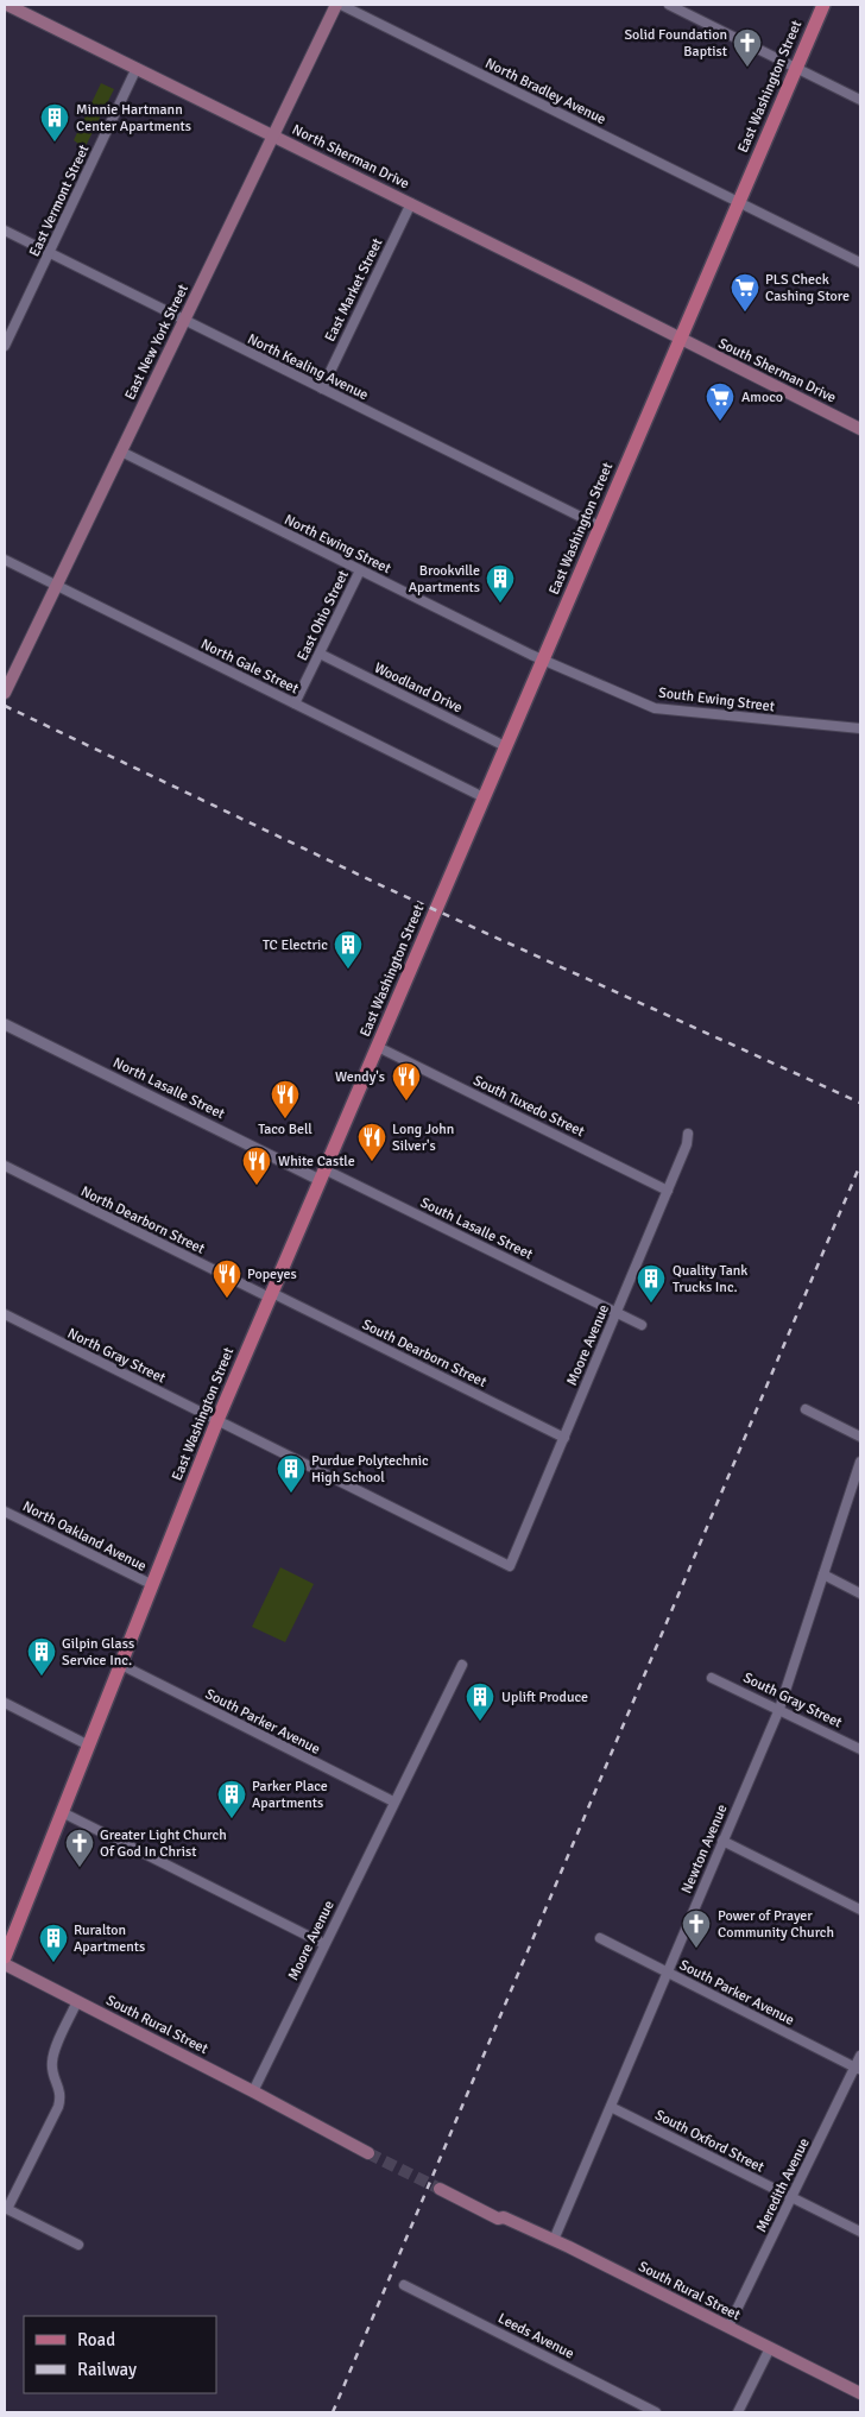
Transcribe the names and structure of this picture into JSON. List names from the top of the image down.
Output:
{
  "streets": {
    "main road": [
      "East Washington Street",
      "North Sherman Drive",
      "East New York Street",
      "South Sherman Drive",
      "South Rural Street"
    ],
    "street": [
      "North Bradley Avenue",
      "East Vermont Street",
      "East Market Street",
      "North Kealing Avenue",
      "North Ewing Street",
      "East Ohio Street",
      "North Gale Street",
      "Woodland Drive",
      "South Ewing Street",
      "North Lasalle Street",
      "South Tuxedo Street",
      "North Dearborn Street",
      "South Lasalle Street",
      "Moore Avenue",
      "South Dearborn Street",
      "North Gray Street",
      "North Oakland Avenue",
      "South Gray Street",
      "South Parker Avenue",
      "Newton Avenue",
      "South Oxford Street",
      "Meredith Avenue",
      "Leeds Avenue"
    ]
  },
  "crossings": [
    ["East Washington Street", "North Bradley Avenue"],
    ["East Washington Street", "North Sherman Drive"],
    ["East Washington Street", "North Kealing Avenue"],
    ["East Washington Street", "South Sherman Drive"],
    ["East Washington Street", "North Ewing Street"],
    ["East Washington Street", "North Gale Street"],
    ["East Washington Street", "Woodland Drive"],
    ["East Washington Street", "South Ewing Street"],
    ["East Washington Street", "North Lasalle Street"],
    ["East Washington Street", "South Tuxedo Street"],
    ["East Washington Street", "North Dearborn Street"],
    ["East Washington Street", "South Lasalle Street"],
    ["East Washington Street", "Moore Avenue"],
    ["East Washington Street", "South Dearborn Street"],
    ["East Washington Street", "North Gray Street"],
    ["East Washington Street", "North Oakland Avenue"],
    ["East Washington Street", "South Parker Avenue"],
    ["North Bradley Avenue", "East New York Street"],
    ["North Sherman Drive", "East Vermont Street"],
    ["North Sherman Drive", "East Market Street"],
    ["North Sherman Drive", "East New York Street"],
    ["North Sherman Drive", "South Sherman Drive"],
    ["East Vermont Street", "North Kealing Avenue"],
    ["East Market Street", "North Kealing Avenue"],
    ["East New York Street", "North Kealing Avenue"],
    ["East New York Street", "North Ewing Street"],
    ["East New York Street", "North Gale Street"],
    ["North Ewing Street", "East Ohio Street"],
    ["North Ewing Street", "South Ewing Street"],
    ["East Ohio Street", "North Gale Street"],
    ["East Ohio Street", "Woodland Drive"],
    ["North Lasalle Street", "South Lasalle Street"],
    ["South Tuxedo Street", "Moore Avenue"],
    ["North Dearborn Street", "South Dearborn Street"],
    ["South Lasalle Street", "Moore Avenue"],
    ["Moore Avenue", "South Dearborn Street"],
    ["Moore Avenue", "North Gray Street"],
    ["Moore Avenue", "South Parker Avenue"],
    ["Moore Avenue", "South Rural Street"],
    ["South Gray Street", "Newton Avenue"],
    ["South Parker Avenue", "Newton Avenue"],
    ["South Parker Avenue", "Meredith Avenue"],
    ["Newton Avenue", "South Rural Street"],
    ["Newton Avenue", "South Oxford Street"],
    ["South Rural Street", "Meredith Avenue"],
    ["South Oxford Street", "Meredith Avenue"]
  ],
  "places": {
    "church": ["Solid Foundation Baptist", "Greater Light Church Of God In Christ", "Power of Prayer Community Church"],
    "building": [
      "Minnie Hartmann Center Apartments",
      "Brookville Apartments",
      "TC Electric",
      "Quality Tank Trucks Inc.",
      "Purdue Polytechnic High School",
      "Gilpin Glass Service Inc.",
      "Uplift Produce",
      "Parker Place Apartments",
      "Ruralton Apartments"
    ],
    "supermarket": ["PLS Check Cashing Store", "Amoco"],
    "restaurant": [
      "Wendy's",
      "Taco Bell",
      "Long John Silver's",
      "White Castle",
      "Popeyes"
    ]
  },
  "legend": ["Road", "Railway"]
}
